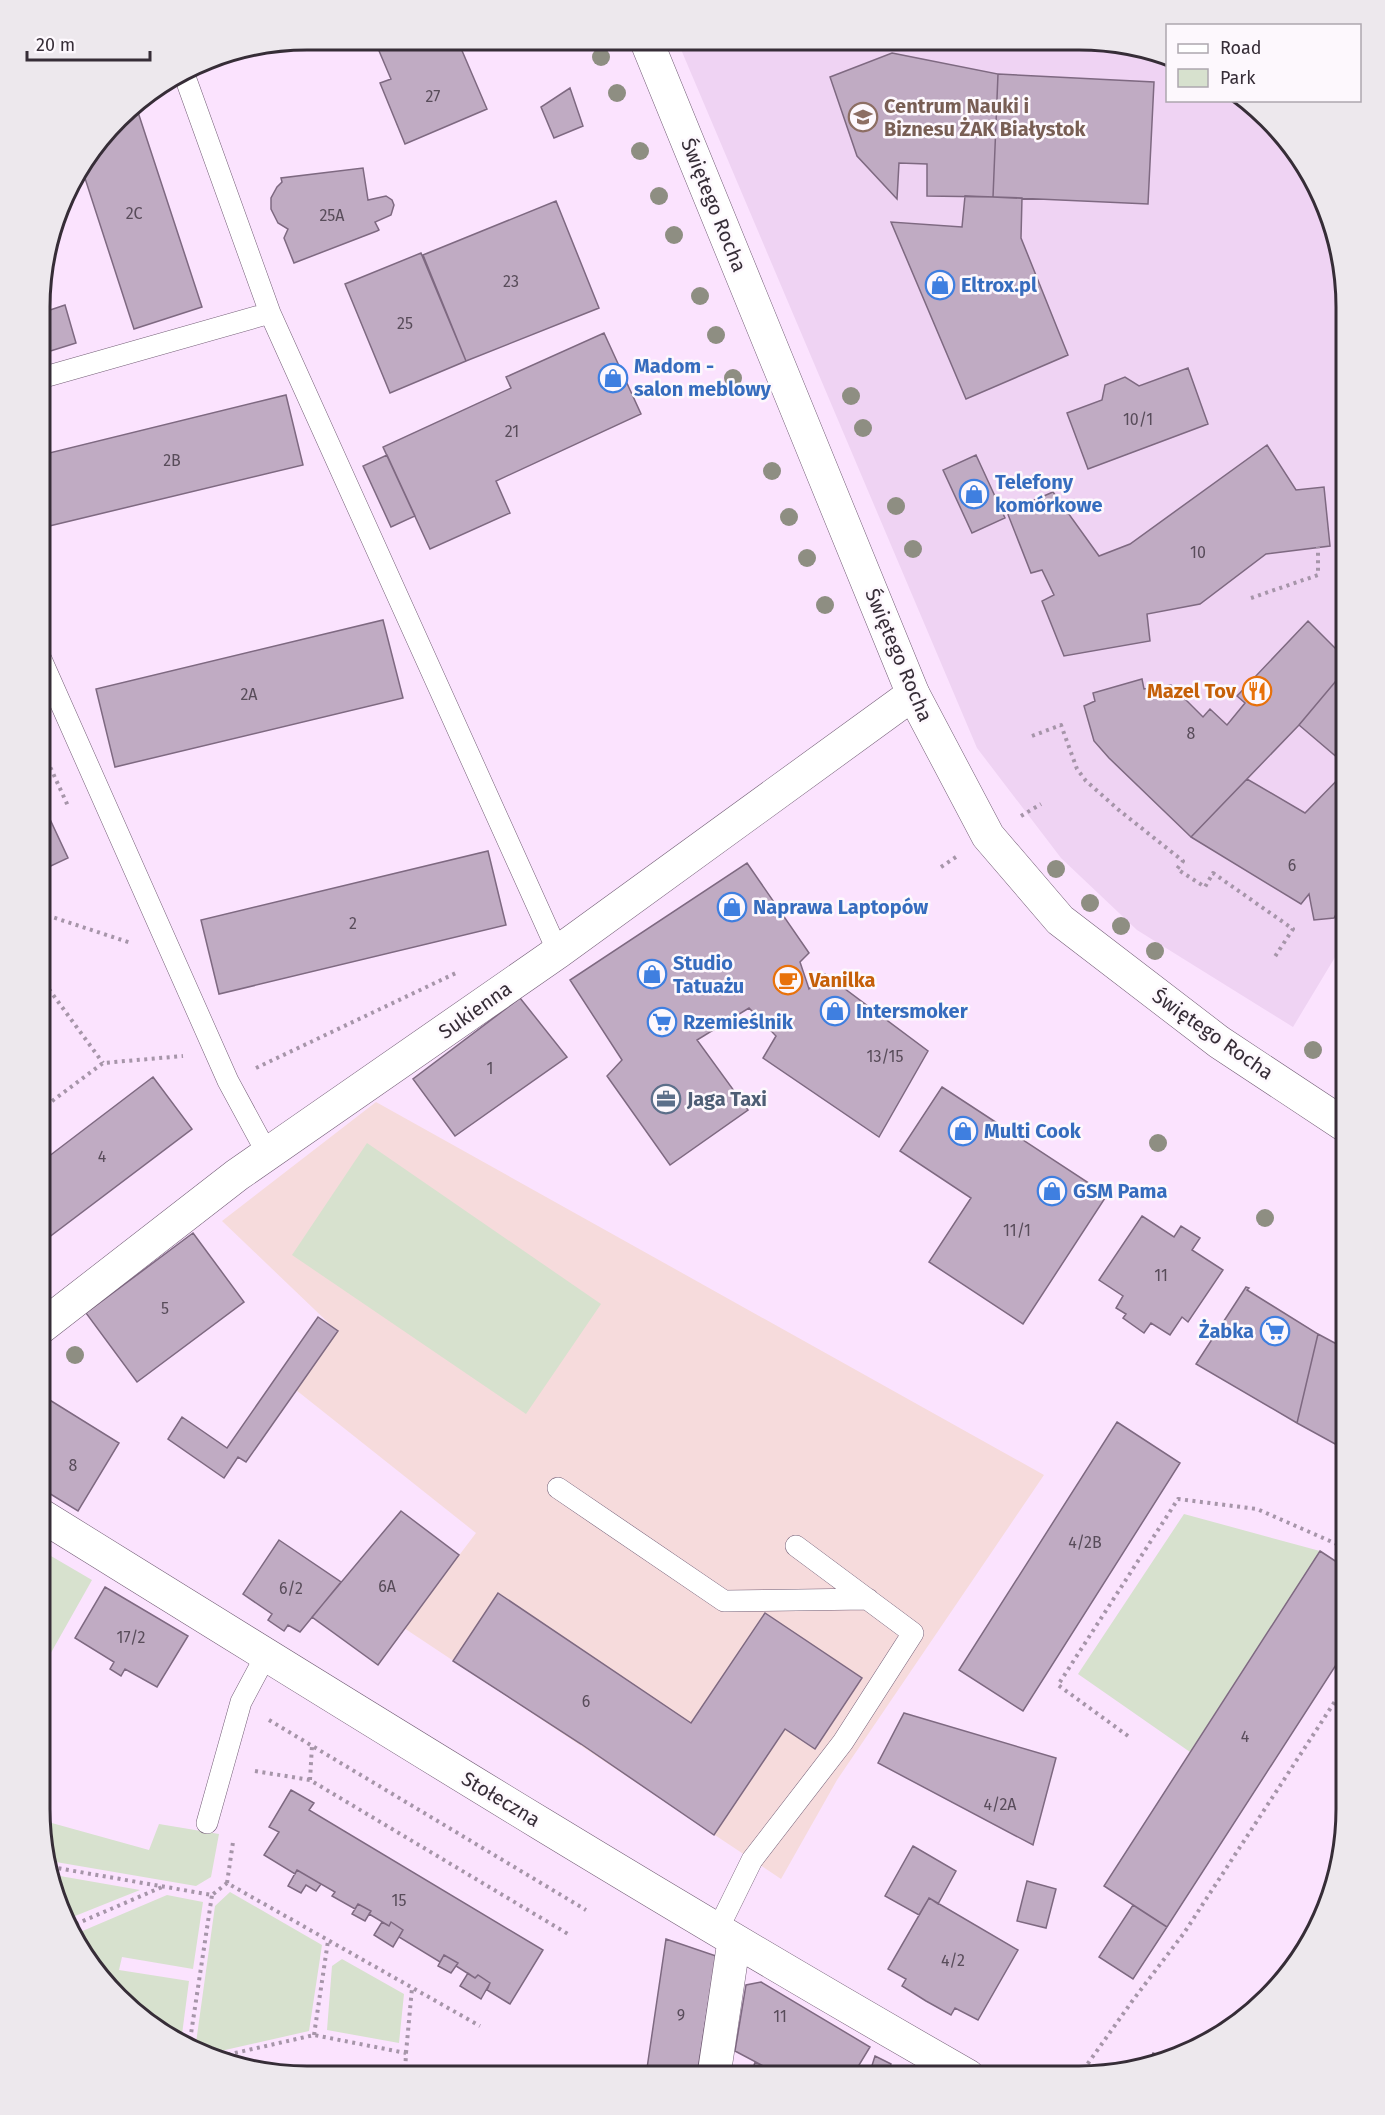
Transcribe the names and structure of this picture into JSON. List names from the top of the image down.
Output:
{
  "streets": {
    "street": ["Świętego Rocha", "Sukienna", "Stołeczna"]
  },
  "crossings": [
    ["Świętego Rocha", "Sukienna"]
  ],
  "places": {
    "school or university": ["Centrum Nauki i Biznesu ŻAK Białystok"],
    "shop": [
      "Eltrox.pl",
      "Madom - salon meblowy",
      "Telefony komórkowe",
      "Naprawa Laptopów",
      "Studio Tatuażu",
      "Intersmoker",
      "Multi Cook",
      "GSM Pama"
    ],
    "restaurant": ["Mazel Tov"],
    "cafe": ["Vanilka"],
    "supermarket": ["Rzemieślnik", "Żabka"],
    "office": ["Jaga Taxi"]
  },
  "house_numbers": [
    "27",
    "2C",
    "25A",
    "23",
    "25",
    "10/1",
    "21",
    "2B",
    "10",
    "2A",
    "8",
    "6",
    "2",
    "13/15",
    "1",
    "4",
    "11/1",
    "11",
    "5",
    "8",
    "4/2B",
    "6A",
    "6/2",
    "17/2",
    "6",
    "4",
    "4/2A",
    "15",
    "4/2",
    "9",
    "11"
  ],
  "legend": ["Road", "Park"],
  "scale_bar": "20 m"
}
